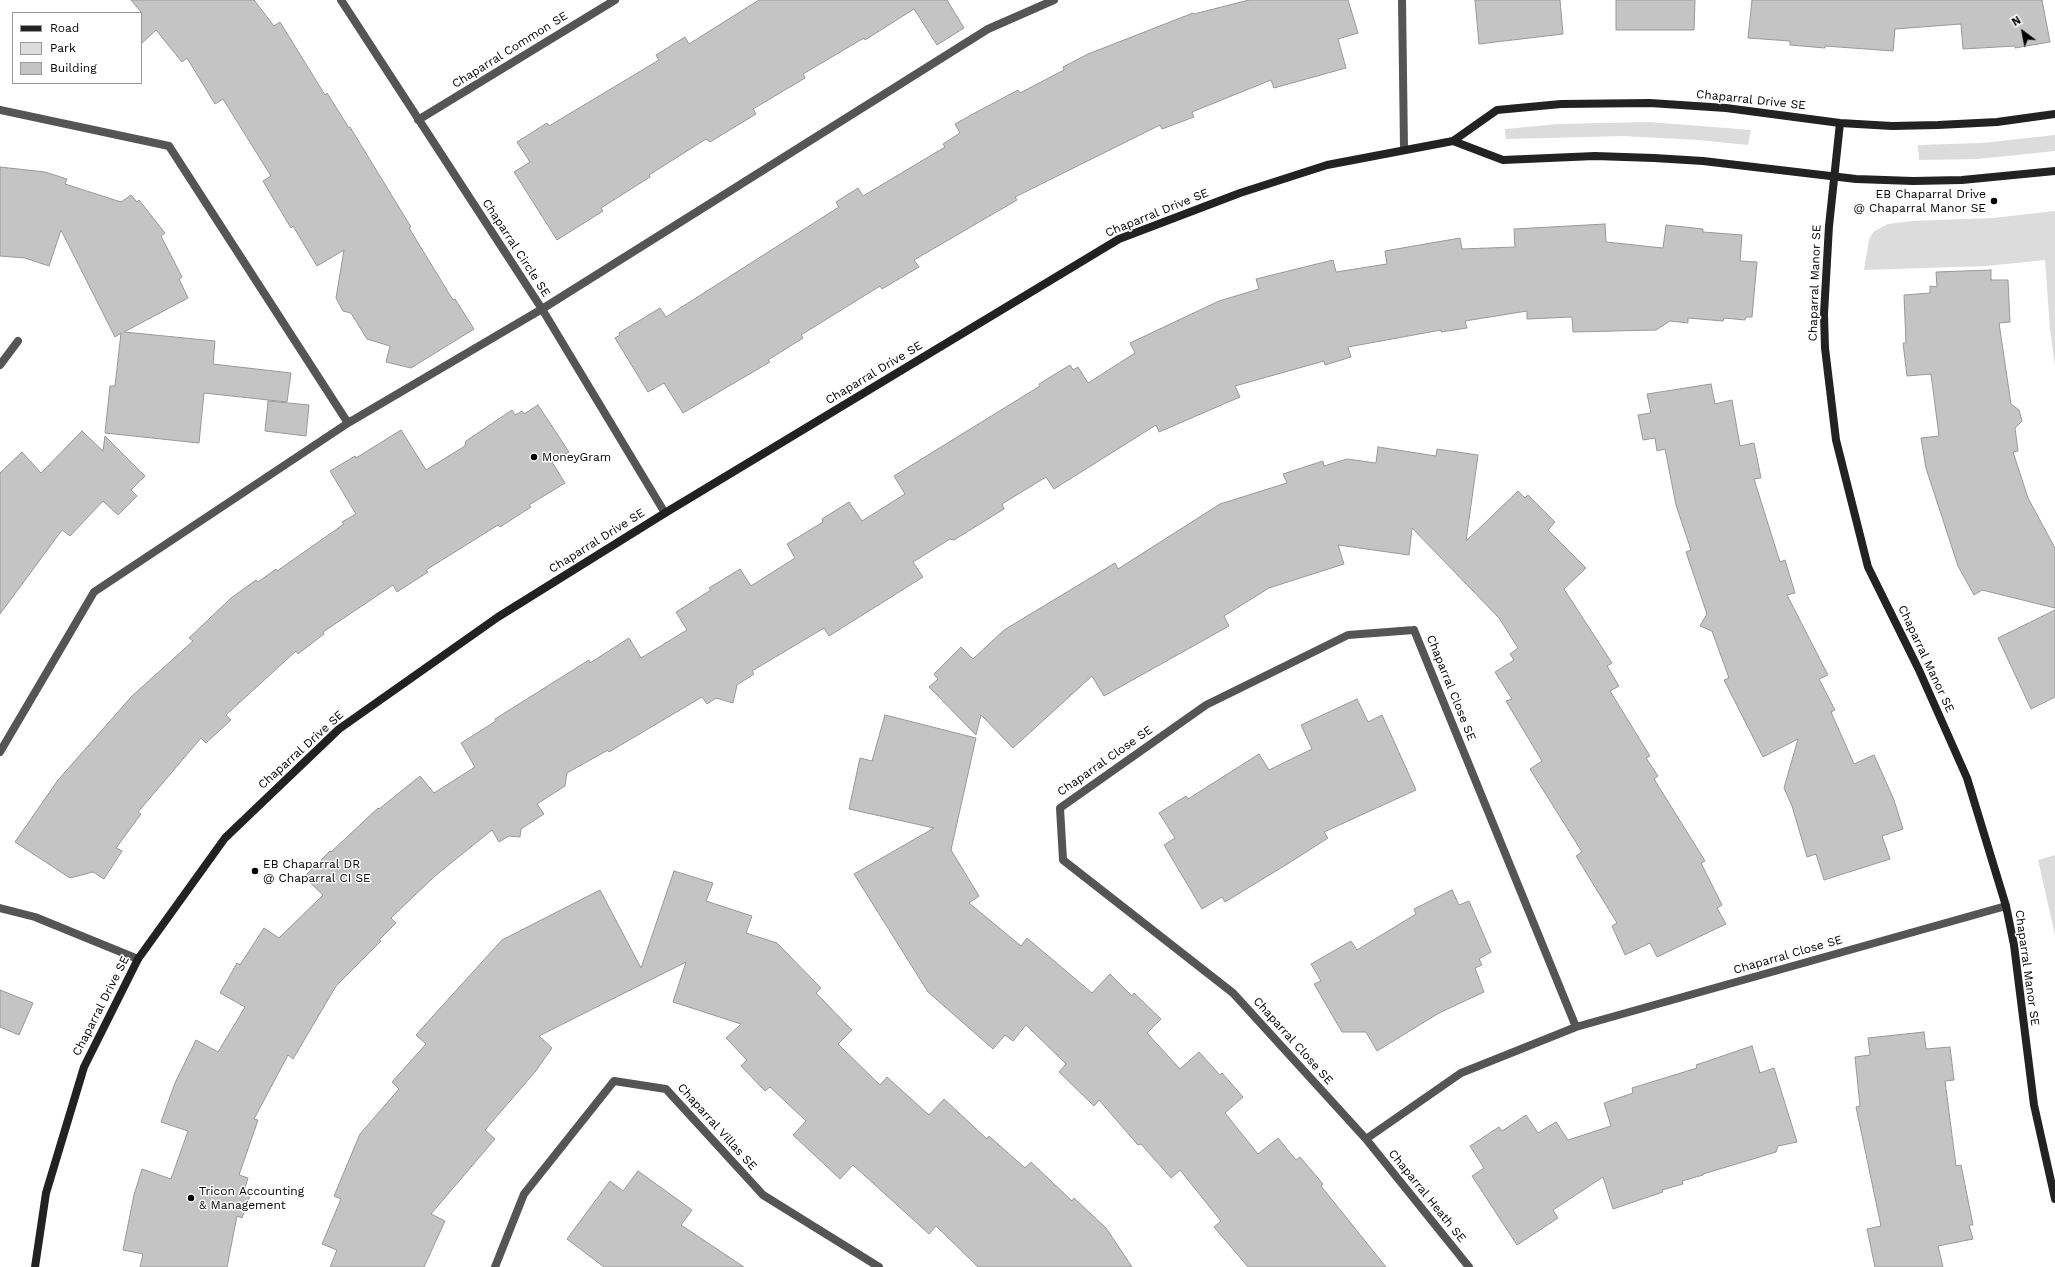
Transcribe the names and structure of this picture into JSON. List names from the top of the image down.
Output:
{
  "streets": {
    "street": [
      "Chaparral Common SE",
      "Chaparral Drive SE",
      "Chaparral Circle SE",
      "Chaparral Manor SE",
      "Chaparral Close SE",
      "Chaparral Villas SE",
      "Chaparral Heath SE"
    ]
  },
  "crossings": [
    ["Chaparral Common SE", "Chaparral Circle SE"],
    ["Chaparral Drive SE", "Chaparral Circle SE"],
    ["Chaparral Drive SE", "Chaparral Manor SE"],
    ["Chaparral Manor SE", "Chaparral Close SE"],
    ["Chaparral Close SE", "Chaparral Heath SE"]
  ],
  "places": [
    "EB Chaparral Drive @ Chaparral Manor SE",
    "MoneyGram",
    "EB Chaparral DR @ Chaparral CI SE",
    "Tricon Accounting & Management"
  ],
  "legend": ["Road", "Park", "Building"],
  "north": "top left"
}
